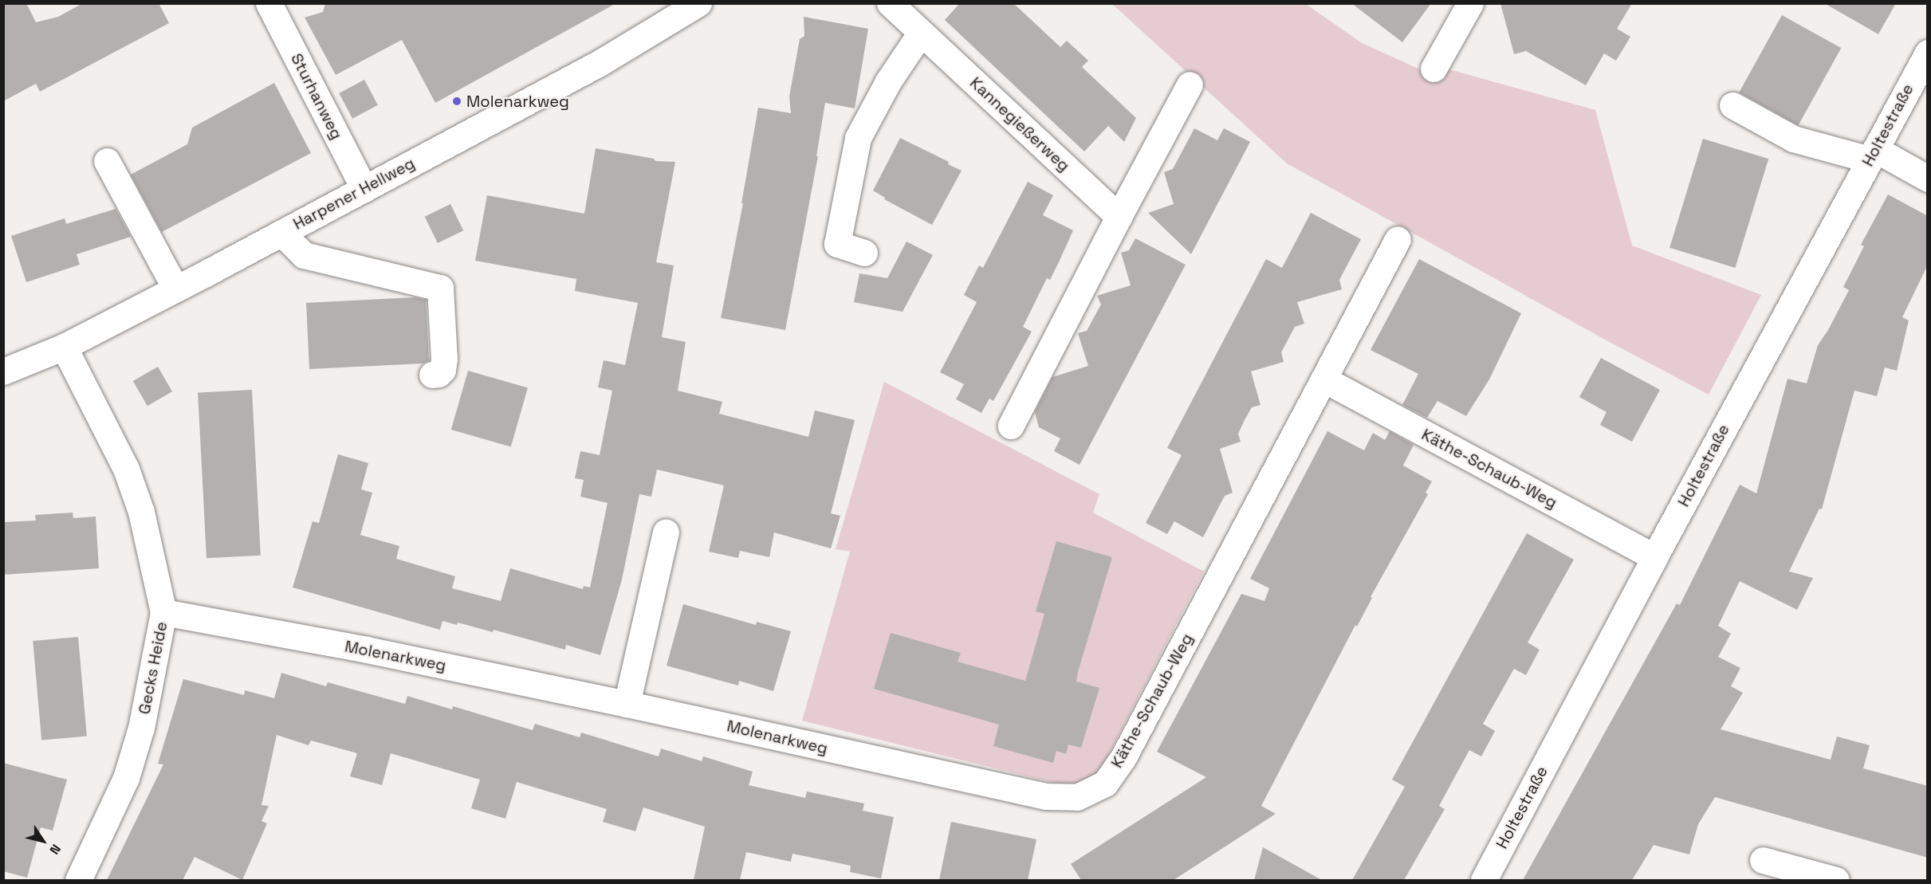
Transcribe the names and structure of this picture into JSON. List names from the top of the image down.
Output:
{
  "streets": {
    "street": [
      "Sturhanweg",
      "Kannegießerweg",
      "Holtestraße",
      "Harpener Hellweg",
      "Käthe-Schaub-Weg",
      "Molenarkweg",
      "Gecks Heide"
    ]
  },
  "crossings": [
    ["Sturhanweg", "Harpener Hellweg"],
    ["Holtestraße", "Käthe-Schaub-Weg"],
    ["Harpener Hellweg", "Gecks Heide"],
    ["Käthe-Schaub-Weg", "Molenarkweg"],
    ["Molenarkweg", "Gecks Heide"]
  ],
  "places": ["Molenarkweg"],
  "north": "bottom right"
}
